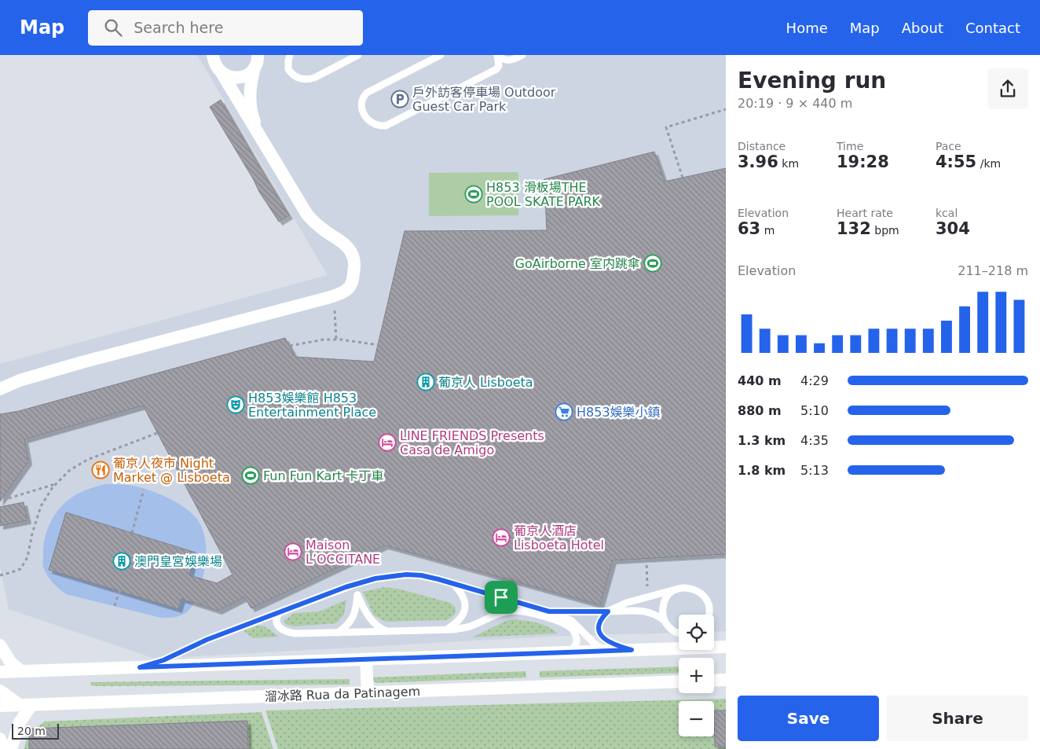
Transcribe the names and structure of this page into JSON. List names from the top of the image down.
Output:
{
  "streets": {
    "street": ["溜冰路 Rua da Patinagem"]
  },
  "places": {
    "parking": ["戶外訪客停車場 Outdoor Guest Car Park"],
    "sports": ["H853 滑板場THE POOL SKATE PARK", "GoAirborne 室内跳傘", "Fun Fun Kart 卡丁車"],
    "building": ["葡京人 Lisboeta", "澳門皇宮娛樂場"],
    "theatre": ["H853娛樂館 H853 Entertainment Place"],
    "supermarket": ["H853娛樂小鎮"],
    "hotel": ["LINE FRIENDS Presents Casa de Amigo", "葡京人酒店 Lisboeta Hotel", "Maison L’OCCITANE"],
    "restaurant": ["葡京人夜市 Night Market @ Lisboeta"]
  },
  "scale_bar": "20 m",
  "page": {
    "header": "Map",
    "search": "Search here",
    "nav": [
      "Home",
      "Map",
      "About",
      "Contact"
    ],
    "heading": ["Evening run", "20:19 · 9 × 440 m"],
    "stats": [
      ["Distance", "3.96 km"],
      ["Time", "19:28"],
      ["Pace", "4:55 /km"],
      ["Elevation", "63 m"],
      ["Heart rate", "132 bpm"],
      ["kcal", "304"]
    ],
    "chart": ["Elevation", "211–218 m"],
    "list": [
      {
        "name": "440 m",
        "note": "4:29"
      },
      {
        "name": "880 m",
        "note": "5:10"
      },
      {
        "name": "1.3 km",
        "note": "4:35"
      },
      {
        "name": "1.8 km",
        "note": "5:13"
      }
    ],
    "map_buttons": ["+", "−"],
    "buttons": ["Save", "Share"],
    "scale": "20 m"
  }
}
